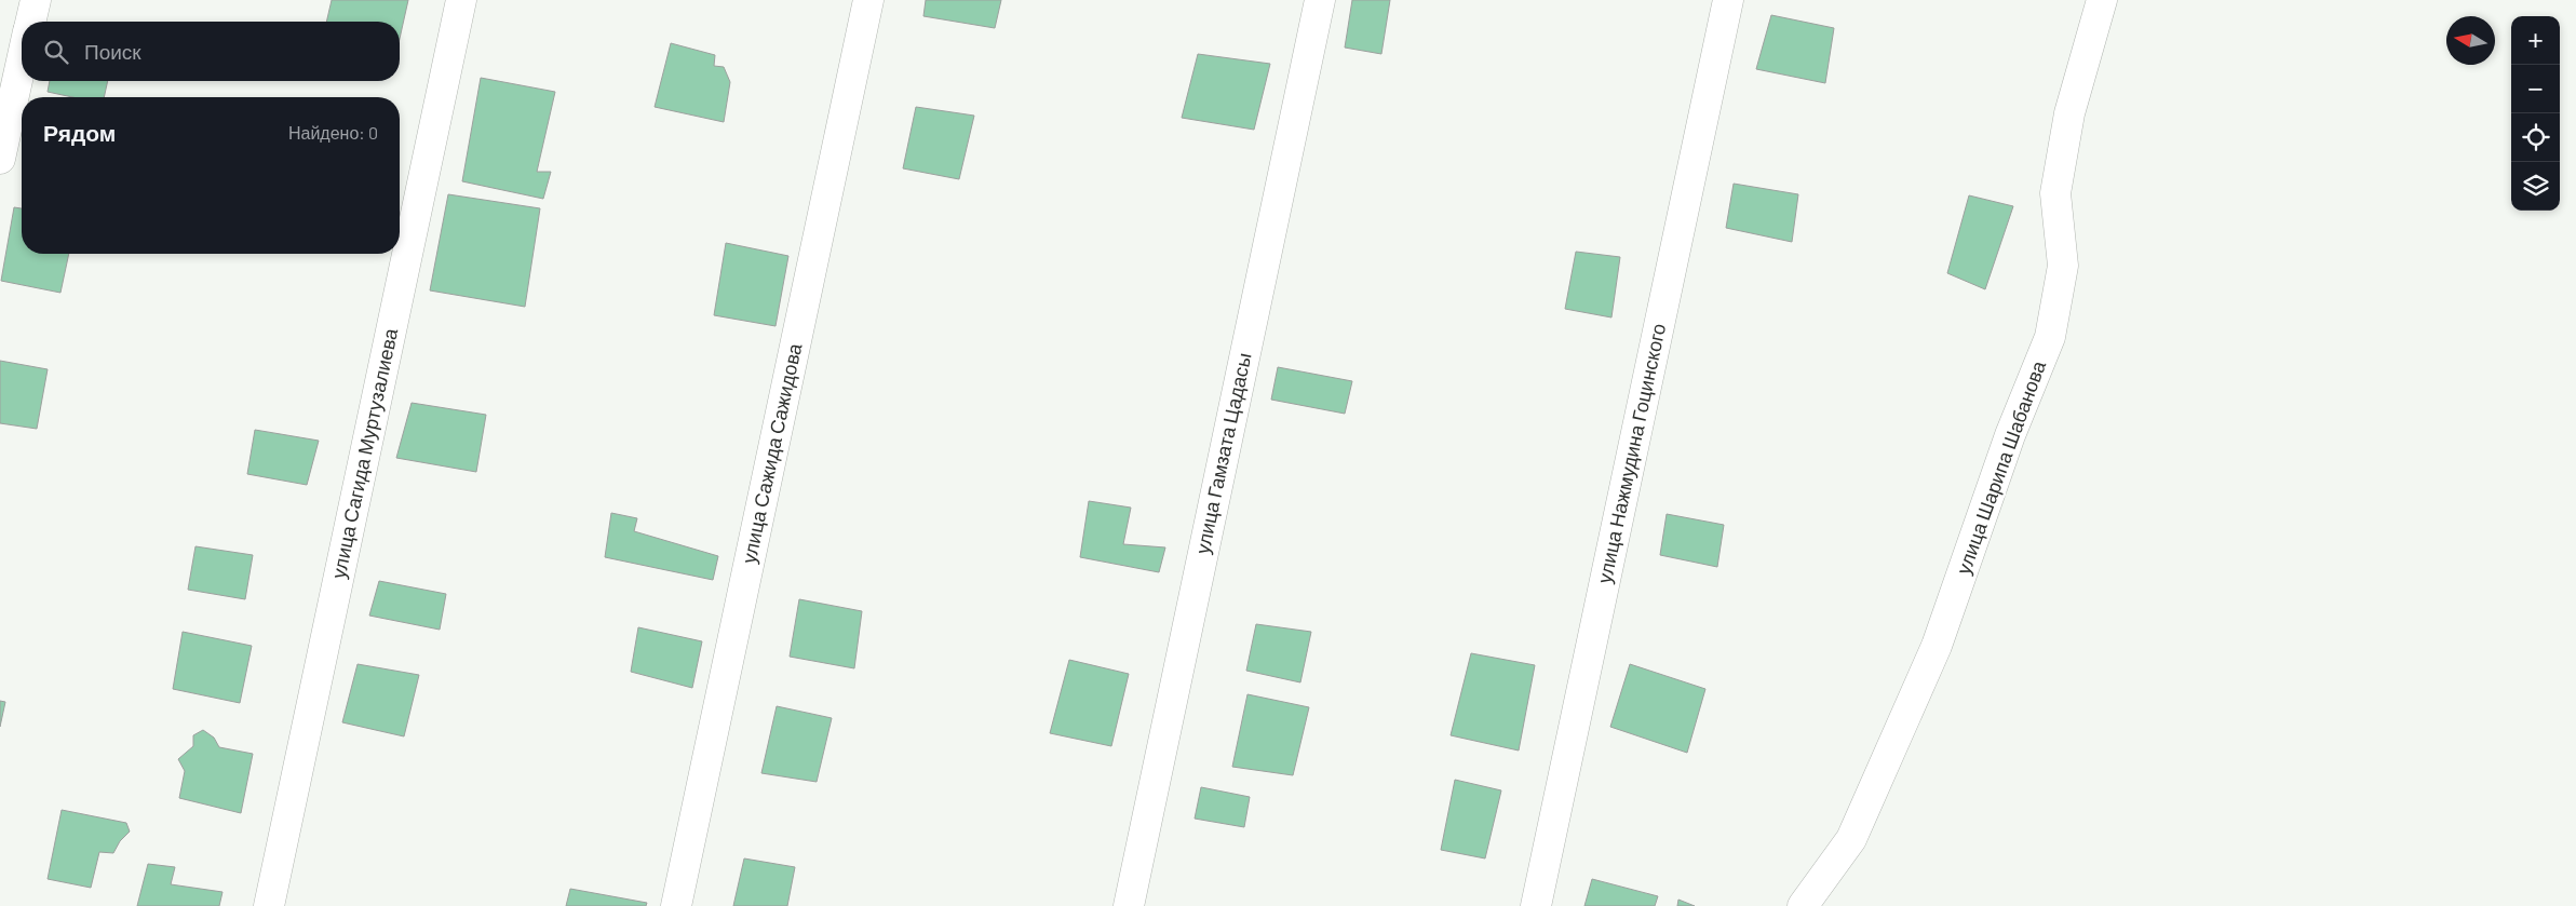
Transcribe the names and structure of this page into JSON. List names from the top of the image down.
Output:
{
  "streets": {
    "street": [
      "улица Сагида Муртузалиева",
      "улица Сажида Сажидова",
      "улица Гамзата Цадасы",
      "улица Нажмудина Гоцинского",
      "улица Шарипа Шабанова"
    ]
  },
  "north": "left",
  "page": {
    "map_buttons": ["+", "−"],
    "search": "Поиск",
    "heading": ["Рядом", "Найдено: 0"]
  }
}
